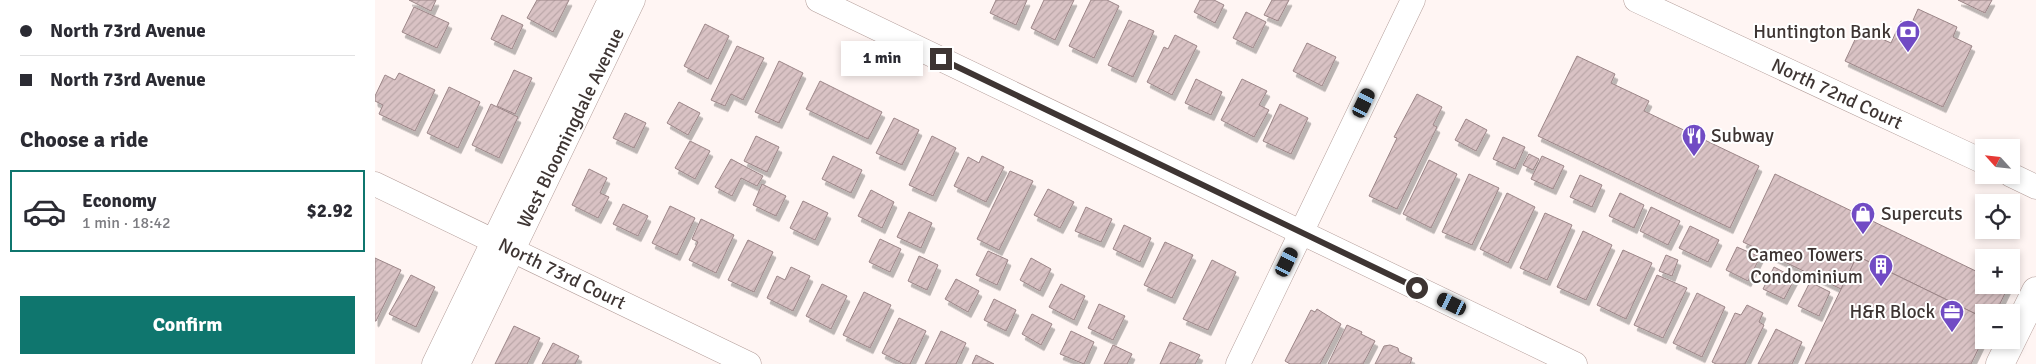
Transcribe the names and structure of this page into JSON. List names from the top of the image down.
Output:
{
  "streets": {
    "street": ["North 72nd Court", "West Bloomingdale Avenue", "North 73rd Court"]
  },
  "crossings": [
    ["West Bloomingdale Avenue", "North 73rd Court"]
  ],
  "places": {
    "bank": ["Huntington Bank"],
    "restaurant": ["Subway"],
    "shop": ["Supercuts"],
    "building": ["Cameo Towers Condominium"],
    "office": ["H&R Block"]
  },
  "north": "top left",
  "page": {
    "banner": ["North 73rd Avenue", "North 73rd Avenue"],
    "bubble": "1 min",
    "heading": "Choose a ride",
    "map_buttons": ["+", "−"],
    "list": [
      {
        "name": "Economy",
        "note": "1 min · 18:42",
        "value": "$2.92"
      }
    ],
    "buttons": "Confirm"
  }
}
